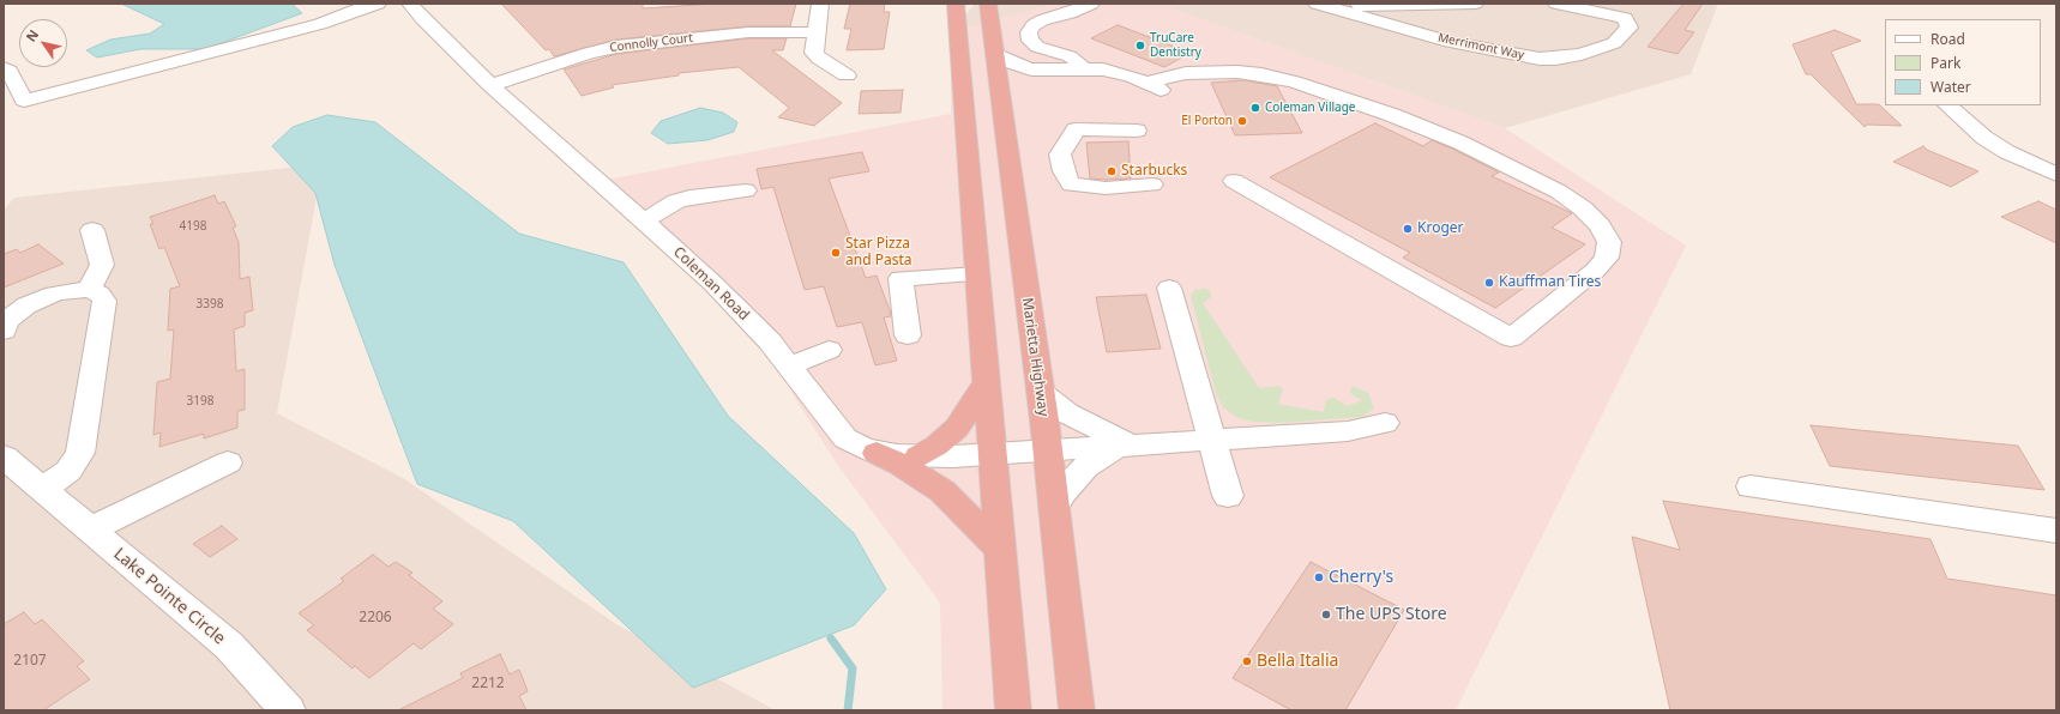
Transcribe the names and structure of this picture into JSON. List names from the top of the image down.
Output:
{
  "streets": {
    "highway": ["Marietta Highway"],
    "street": [
      "Connolly Court",
      "Merrimont Way",
      "Coleman Road",
      "Lake Pointe Circle"
    ]
  },
  "crossings": [
    ["Connolly Court", "Coleman Road"],
    ["Coleman Road", "Marietta Highway"]
  ],
  "places": [
    "TruCare Dentistry",
    "Coleman Village",
    "El Porton",
    "Starbucks",
    "Kroger",
    "Star Pizza and Pasta",
    "Kauffman Tires",
    "Cherry's",
    "The UPS Store",
    "Bella Italia"
  ],
  "house_numbers": [
    "4198",
    "3398",
    "3198",
    "2206",
    "2107",
    "2212"
  ],
  "legend": ["Road", "Park", "Water"],
  "north": "top left"
}
